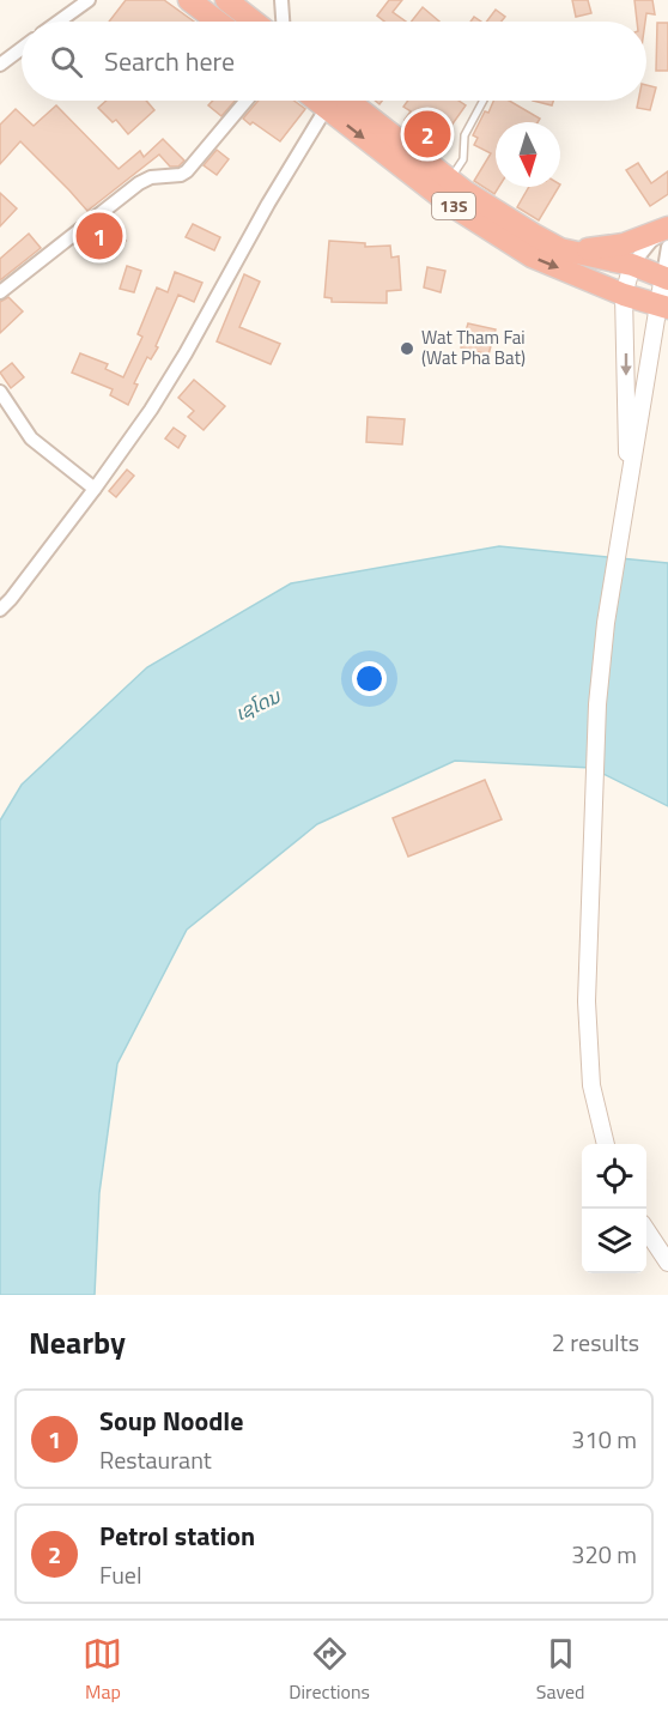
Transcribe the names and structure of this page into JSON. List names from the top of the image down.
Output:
{
  "streets": {
    "highway": ["13S"]
  },
  "water": ["ເຊໂດນ"],
  "places": ["Wat Tham Fai (Wat Pha Bat)"],
  "north": "bottom",
  "page": {
    "search": "Search here",
    "pins": ["2", "1"],
    "heading": ["Nearby", "2 results"],
    "list": [
      {
        "mark": "1",
        "name": "Soup Noodle",
        "note": "Restaurant",
        "value": "310 m"
      },
      {
        "mark": "2",
        "name": "Petrol station",
        "note": "Fuel",
        "value": "320 m"
      }
    ],
    "nav": ["Map", "Directions", "Saved"]
  }
}
